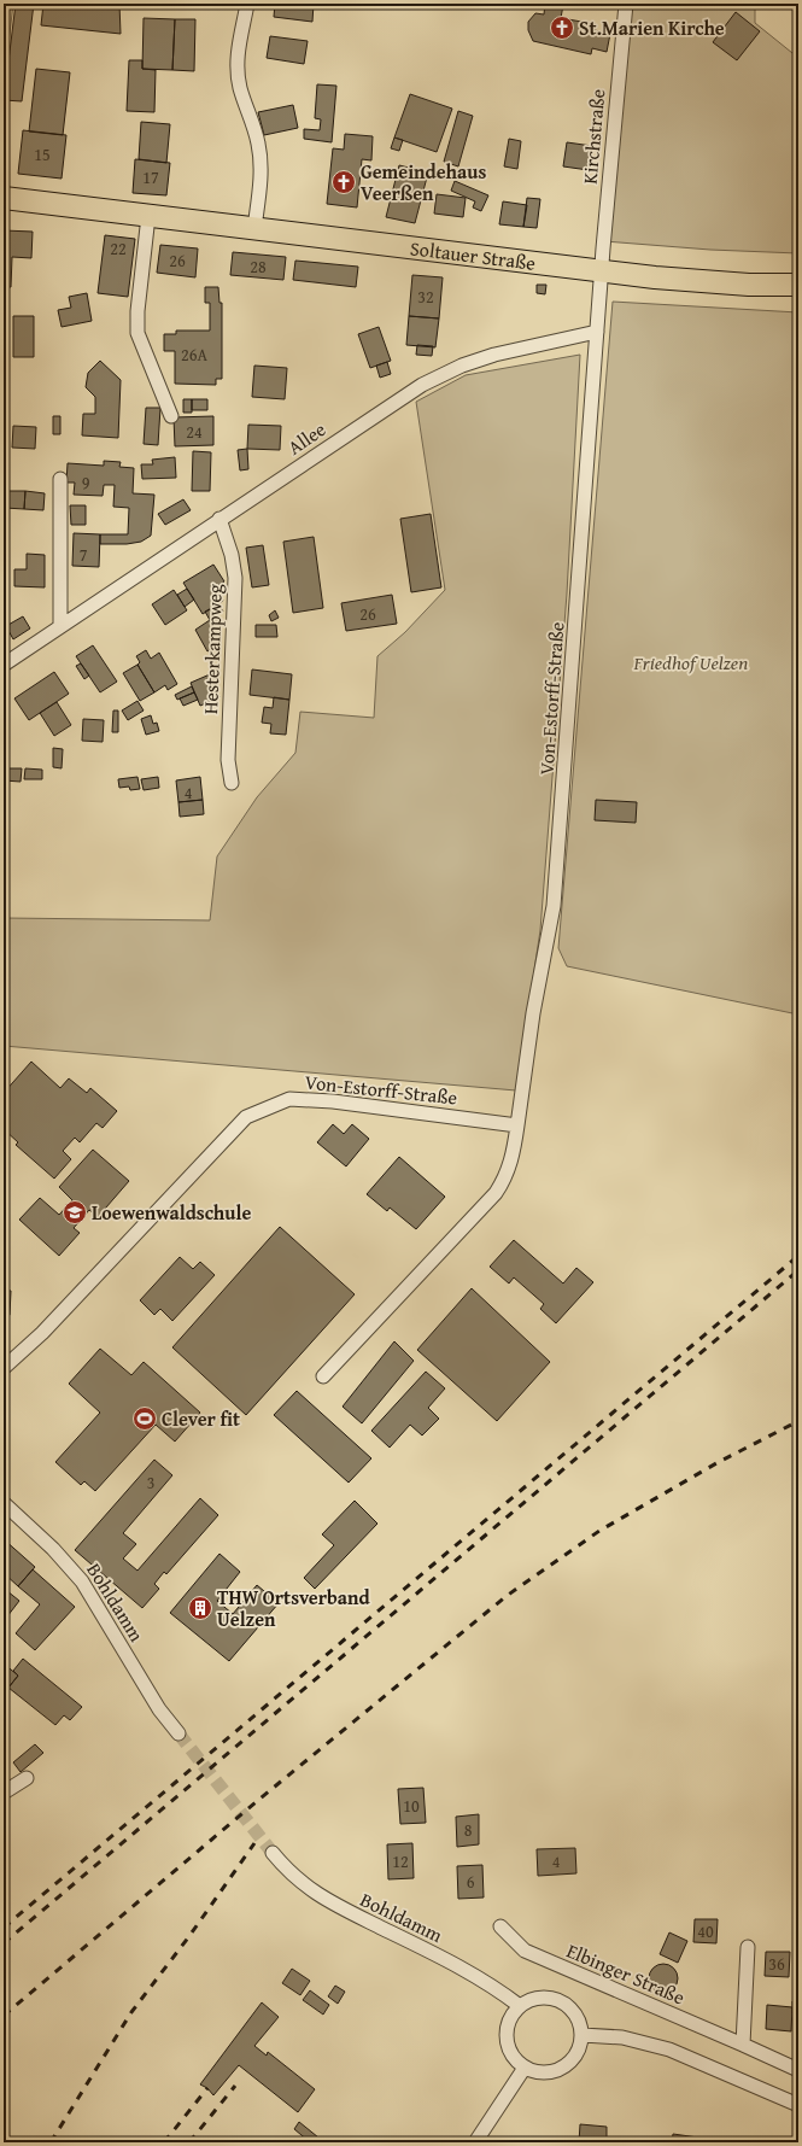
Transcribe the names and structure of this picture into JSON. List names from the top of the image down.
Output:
{
  "streets": {
    "main road": ["Soltauer Straße"],
    "street": [
      "Kirchstraße",
      "Allee",
      "Hesterkampweg",
      "Von-Estorff-Straße",
      "Bohldamm",
      "Elbinger Straße"
    ]
  },
  "crossings": [
    ["Kirchstraße", "Soltauer Straße"],
    ["Kirchstraße", "Von-Estorff-Straße"],
    ["Soltauer Straße", "Von-Estorff-Straße"],
    ["Allee", "Hesterkampweg"],
    ["Allee", "Von-Estorff-Straße"]
  ],
  "parks": ["Friedhof Uelzen"],
  "places": {
    "church": ["St.Marien Kirche", "Gemeindehaus Veerßen"],
    "school or university": ["Loewenwaldschule"],
    "sports": ["Clever fit"],
    "building": ["THW Ortsverband Uelzen"]
  },
  "house_numbers": [
    "15",
    "17",
    "22",
    "26",
    "28",
    "32",
    "26A",
    "24",
    "9",
    "7",
    "26",
    "4",
    "3",
    "10",
    "8",
    "12",
    "4",
    "6",
    "40",
    "36"
  ]
}
